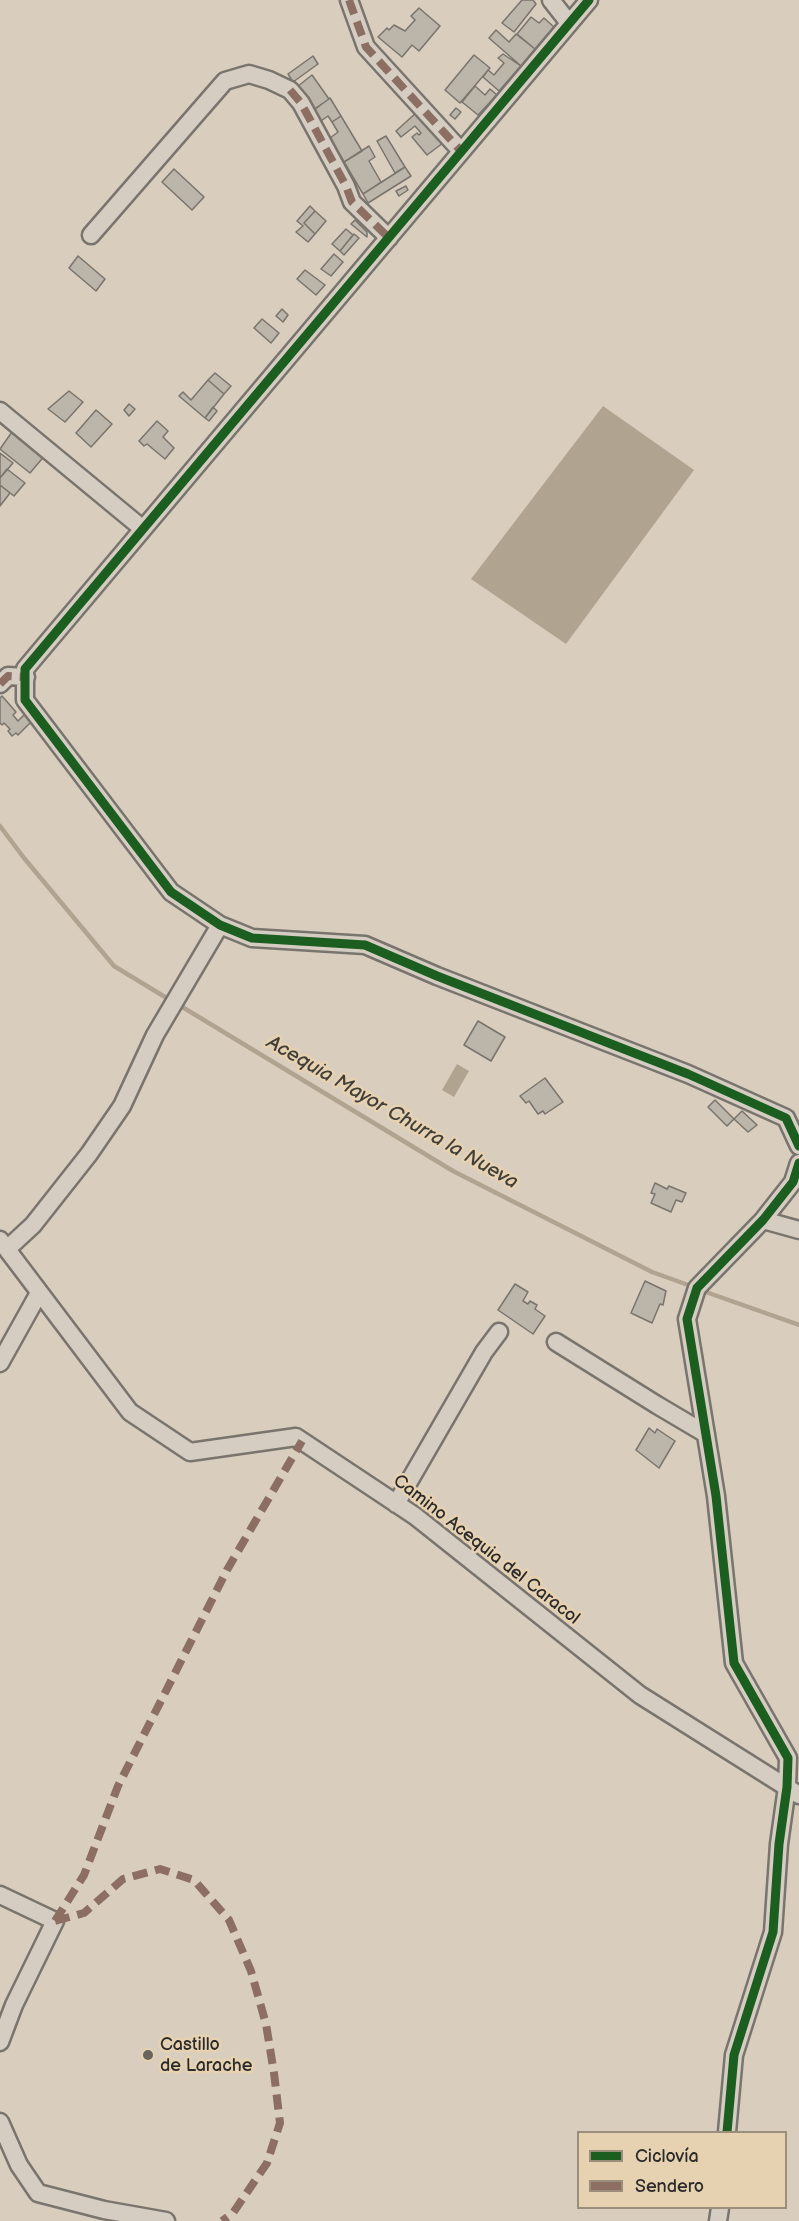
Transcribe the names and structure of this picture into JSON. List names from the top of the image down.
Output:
{
  "streets": {
    "street": ["Camino Acequia del Caracol"]
  },
  "water": ["Acequia Mayor Churra la Nueva"],
  "places": ["Castillo de Larache"],
  "legend": ["Ciclovía", "Sendero"]
}
